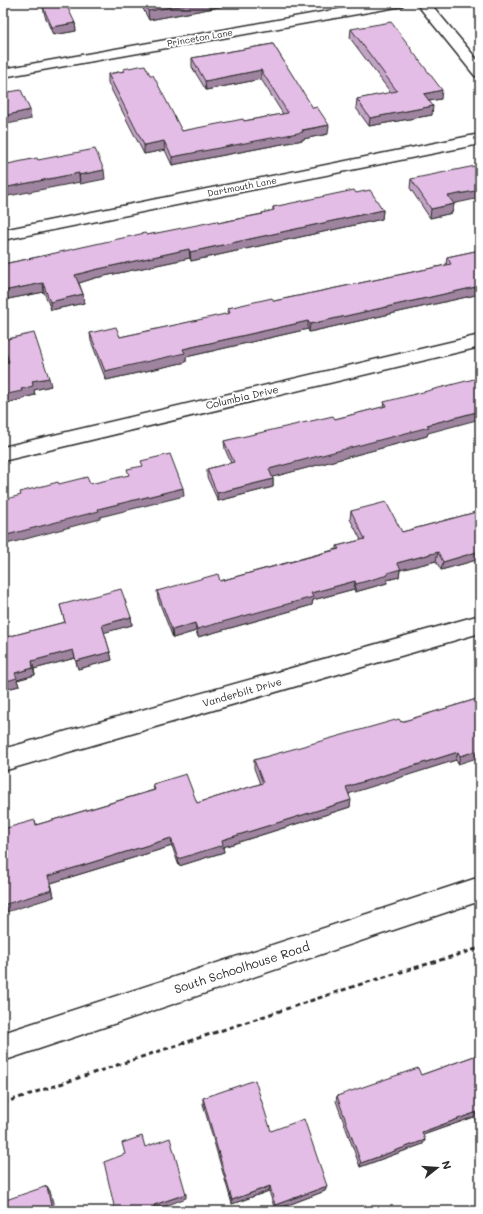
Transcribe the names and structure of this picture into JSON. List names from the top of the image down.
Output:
{
  "streets": {
    "street": [
      "Princeton Lane",
      "Dartmouth Lane",
      "Columbia Drive",
      "Vanderbilt Drive",
      "South Schoolhouse Road"
    ]
  },
  "north": "right"
}
